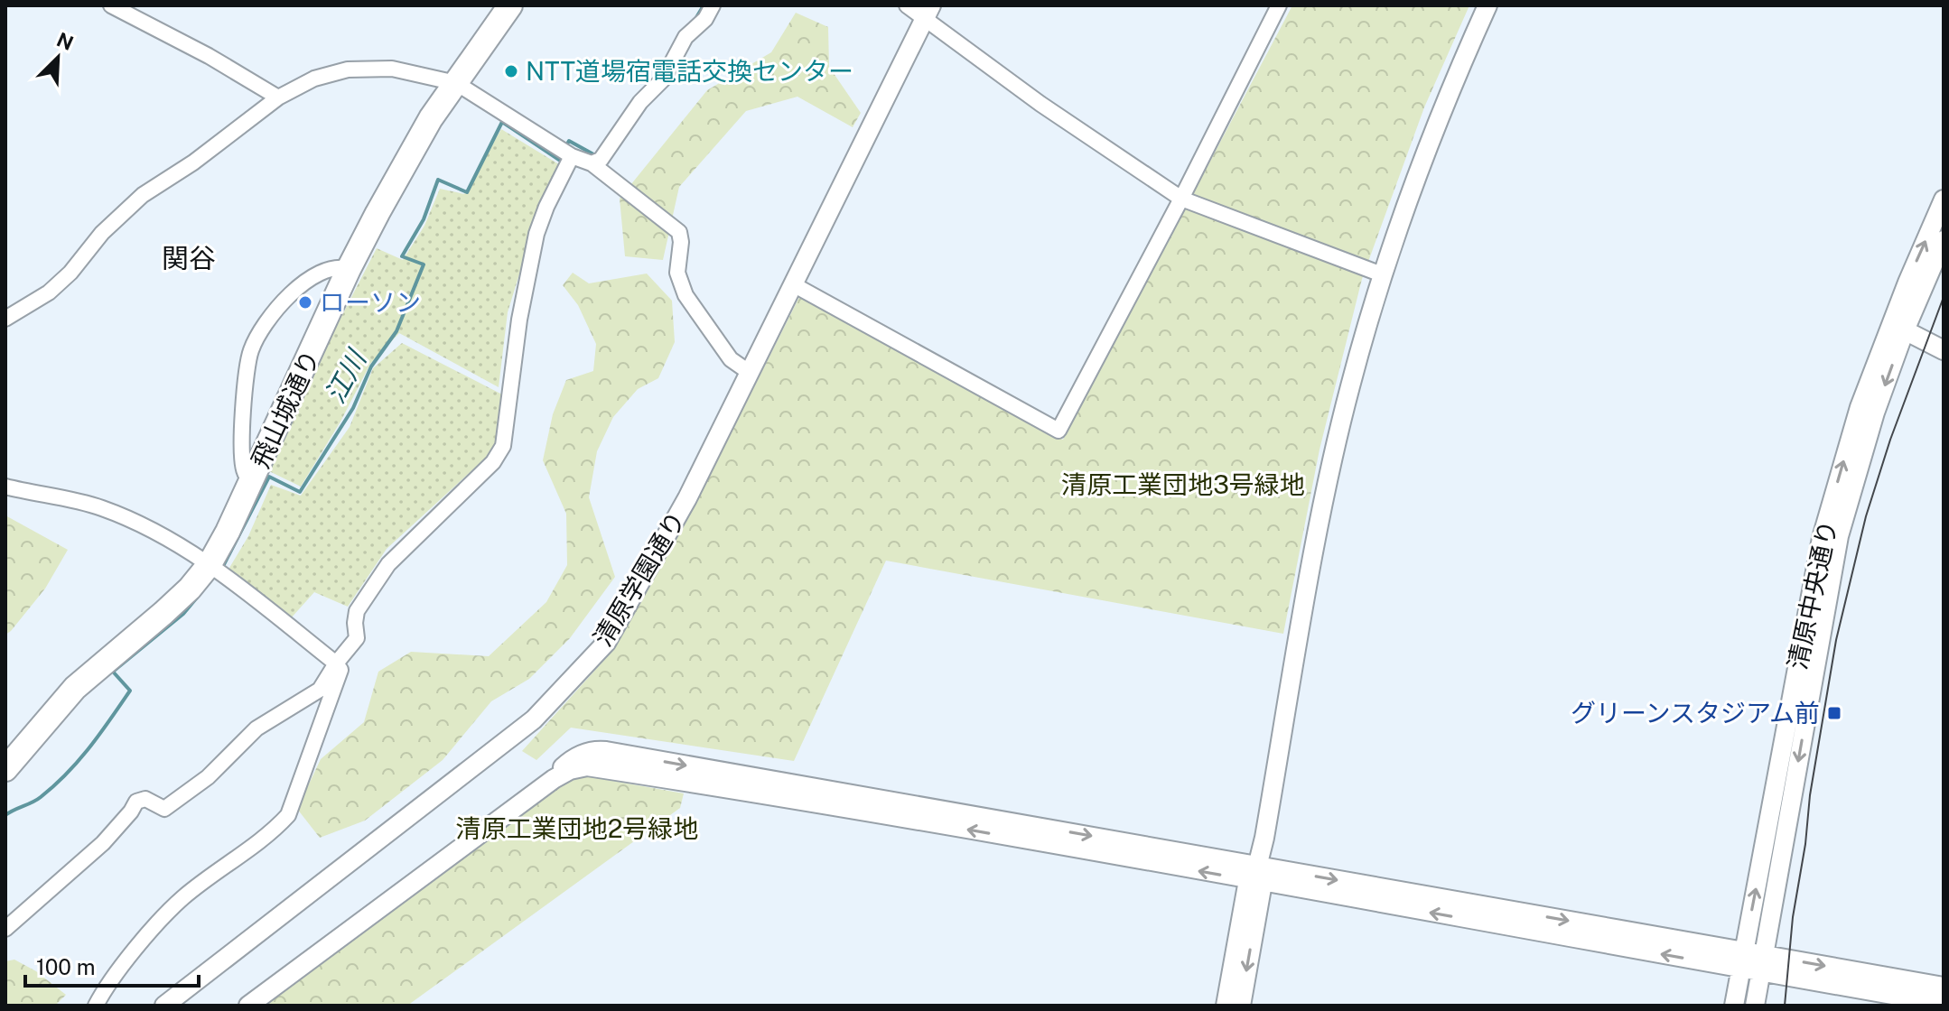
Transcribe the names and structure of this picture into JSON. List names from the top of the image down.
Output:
{
  "streets": {
    "highway": ["飛山城通り"],
    "street": ["清原学園通り", "清原中央通り"]
  },
  "districts": ["関谷"],
  "water": ["江川"],
  "parks": ["清原工業団地3号緑地", "清原工業団地2号緑地"],
  "places": {
    "other": ["NTT道場宿電話交換センター", "ローソン"],
    "transit": ["グリーンスタジアム前"]
  },
  "scale_bar": "100 m",
  "north": "top right"
}
